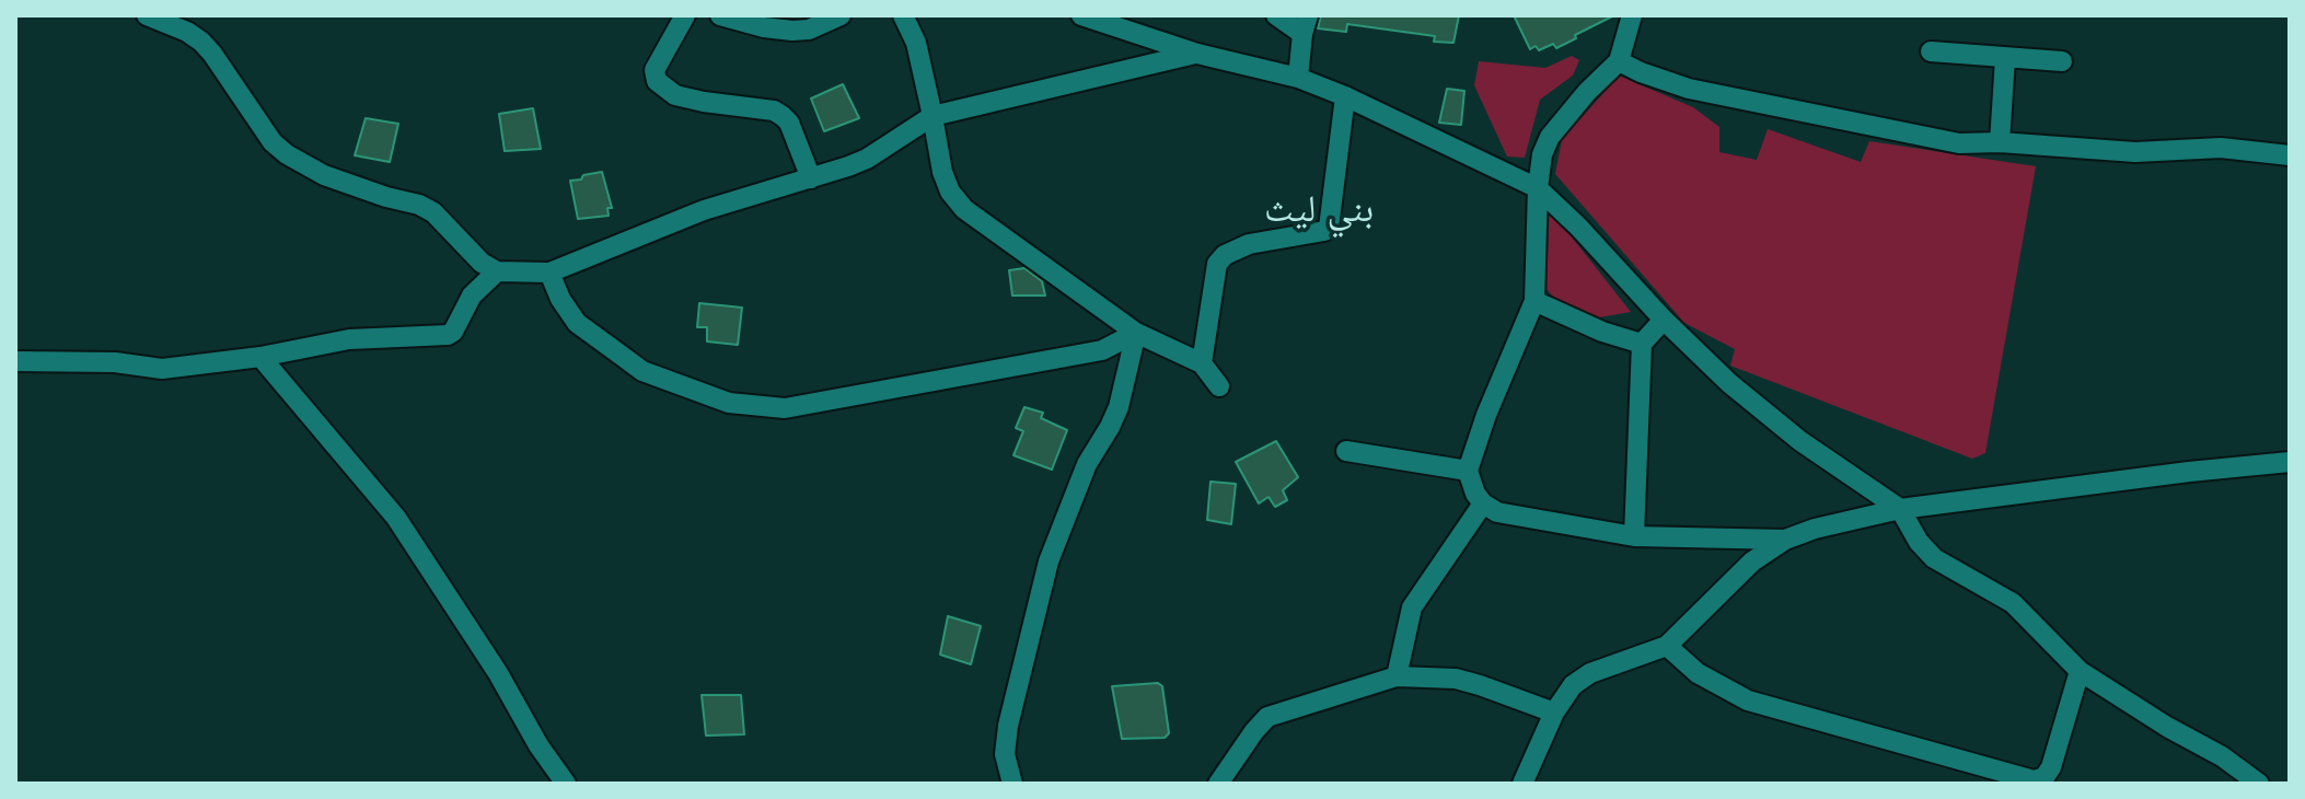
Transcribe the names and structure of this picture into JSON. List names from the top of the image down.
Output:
{
  "districts": ["بني ليث"]
}
